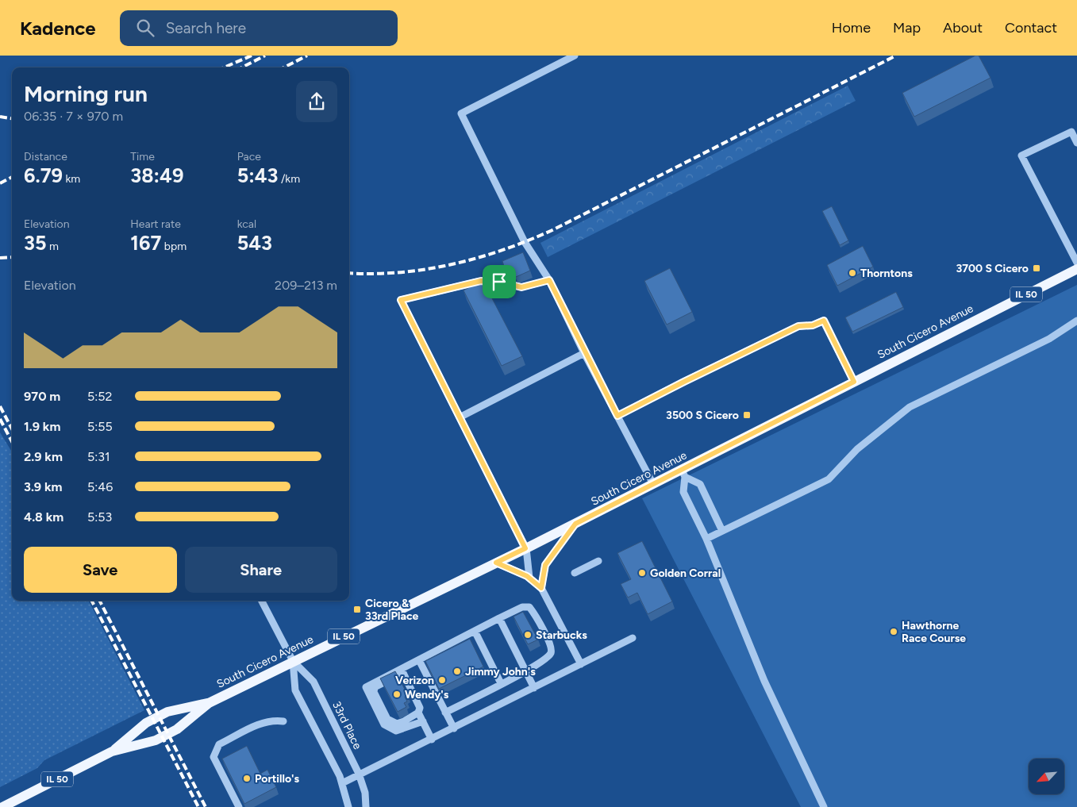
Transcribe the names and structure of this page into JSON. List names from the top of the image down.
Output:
{
  "streets": {
    "main road": ["IL 50", "South Cicero Avenue"],
    "lane": ["33rd Place"]
  },
  "crossings": [
    ["South Cicero Avenue", "33rd Place"]
  ],
  "places": {
    "transit": ["3700 S Cicero", "3500 S Cicero", "Cicero & 33rd Place"],
    "other": [
      "Thorntons",
      "Golden Corral",
      "Hawthorne Race Course",
      "Starbucks",
      "Jimmy John's",
      "Verizon",
      "Wendy's",
      "Portillo's"
    ]
  },
  "north": "bottom left",
  "page": {
    "header": "Kadence",
    "search": "Search here",
    "nav": [
      "Home",
      "Map",
      "About",
      "Contact"
    ],
    "heading": ["Morning run", "06:35 · 7 × 970 m"],
    "stats": [
      ["Distance", "6.79 km"],
      ["Time", "38:49"],
      ["Pace", "5:43 /km"],
      ["Elevation", "35 m"],
      ["Heart rate", "167 bpm"],
      ["kcal", "543"]
    ],
    "chart": ["Elevation", "209–213 m"],
    "list": [
      {
        "name": "970 m",
        "note": "5:52"
      },
      {
        "name": "1.9 km",
        "note": "5:55"
      },
      {
        "name": "2.9 km",
        "note": "5:31"
      },
      {
        "name": "3.9 km",
        "note": "5:46"
      },
      {
        "name": "4.8 km",
        "note": "5:53"
      }
    ],
    "buttons": ["Save", "Share"]
  }
}
